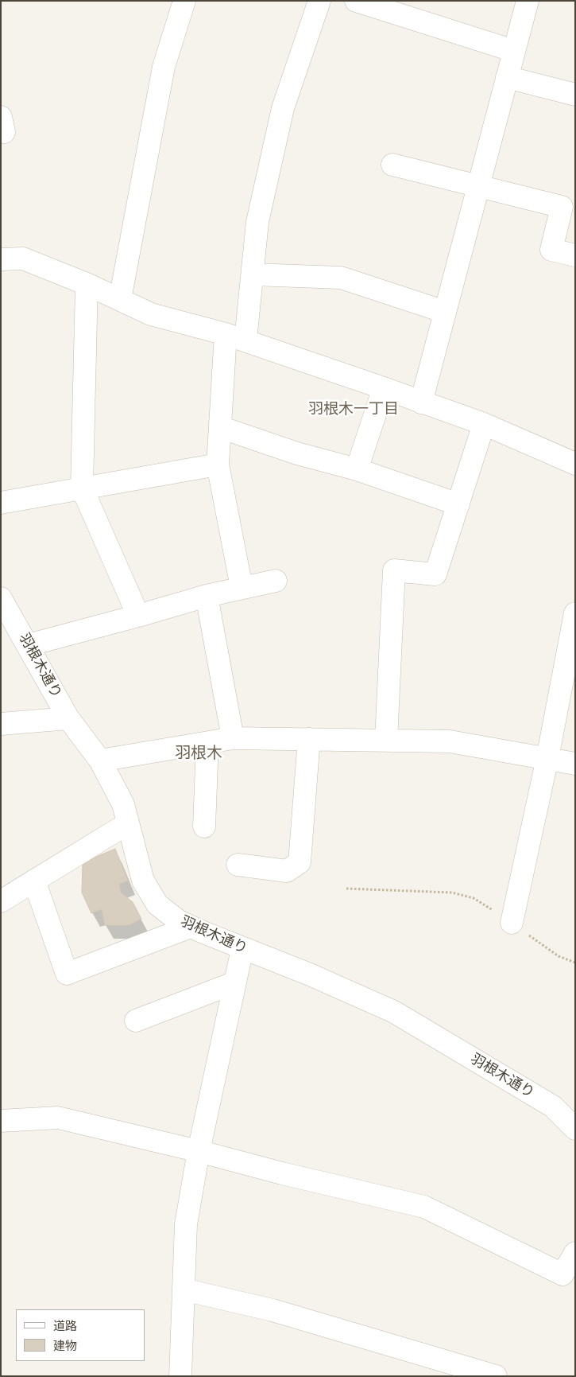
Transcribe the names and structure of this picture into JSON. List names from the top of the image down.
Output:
{
  "streets": {
    "street": ["羽根木通り"]
  },
  "districts": ["羽根木一丁目", "羽根木"],
  "legend": ["道路", "建物"]
}
